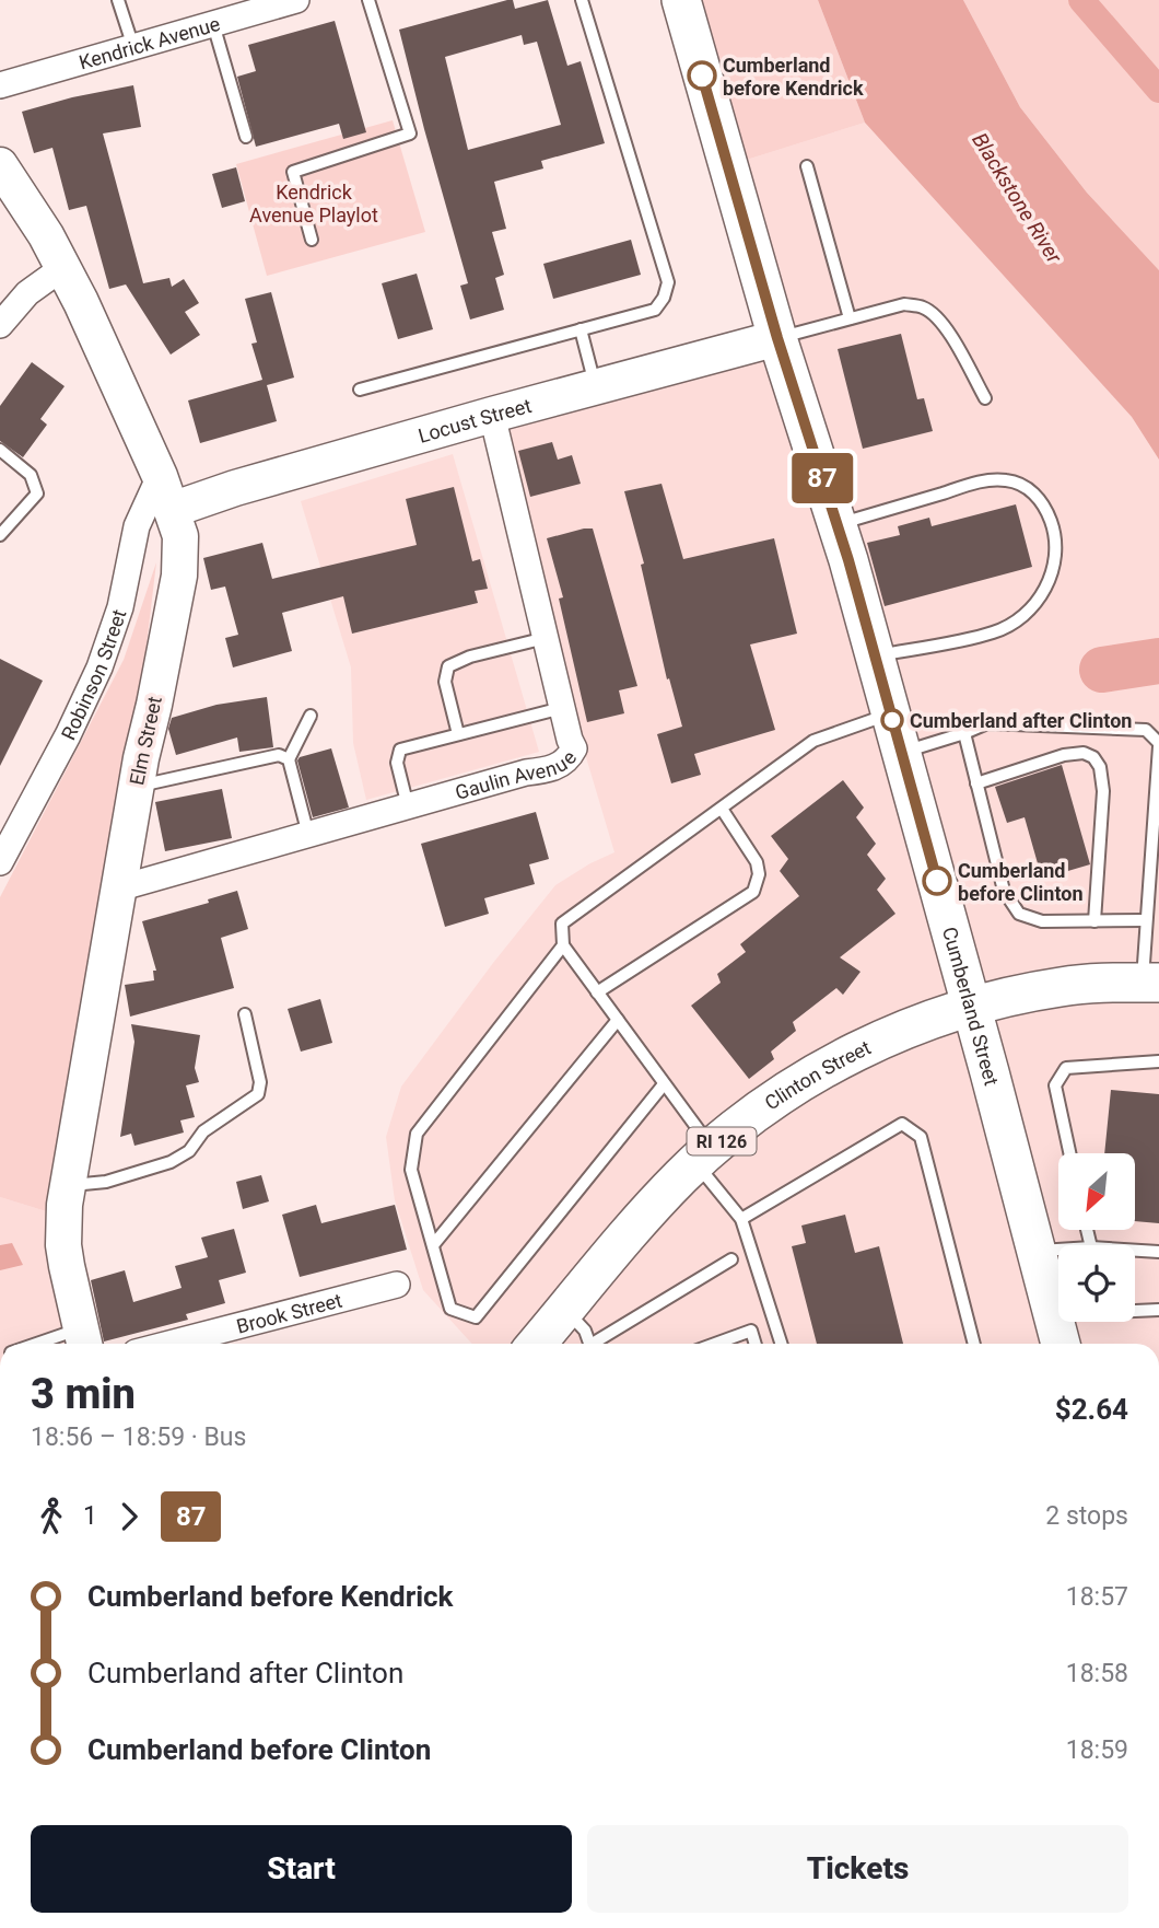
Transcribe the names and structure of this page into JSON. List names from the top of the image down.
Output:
{
  "streets": {
    "main road": ["Cumberland Street", "Clinton Street", "RI 126"],
    "street": [
      "Kendrick Avenue",
      "Locust Street",
      "Robinson Street",
      "Elm Street",
      "Gaulin Avenue",
      "Brook Street"
    ]
  },
  "crossings": [
    ["Locust Street", "Elm Street"],
    ["Locust Street", "Gaulin Avenue"],
    ["Locust Street", "Cumberland Street"],
    ["Robinson Street", "Elm Street"],
    ["Elm Street", "Gaulin Avenue"],
    ["Cumberland Street", "Clinton Street"]
  ],
  "water": ["Blackstone River"],
  "parks": ["Kendrick Avenue Playlot"],
  "places": ["Cumberland before Kendrick", "Cumberland after Clinton", "Cumberland before Clinton"],
  "lines": ["bus line 87"],
  "north": "bottom left",
  "page": {
    "on_map": "87",
    "heading": ["3 min", "18:56 – 18:59 · Bus", "$2.64"],
    "legs": ["1", "87", "2 stops"],
    "list": [
      {
        "name": "Cumberland before Kendrick",
        "value": "18:57"
      },
      {
        "name": "Cumberland after Clinton",
        "value": "18:58"
      },
      {
        "name": "Cumberland before Clinton",
        "value": "18:59"
      }
    ],
    "buttons": ["Start", "Tickets"]
  }
}
